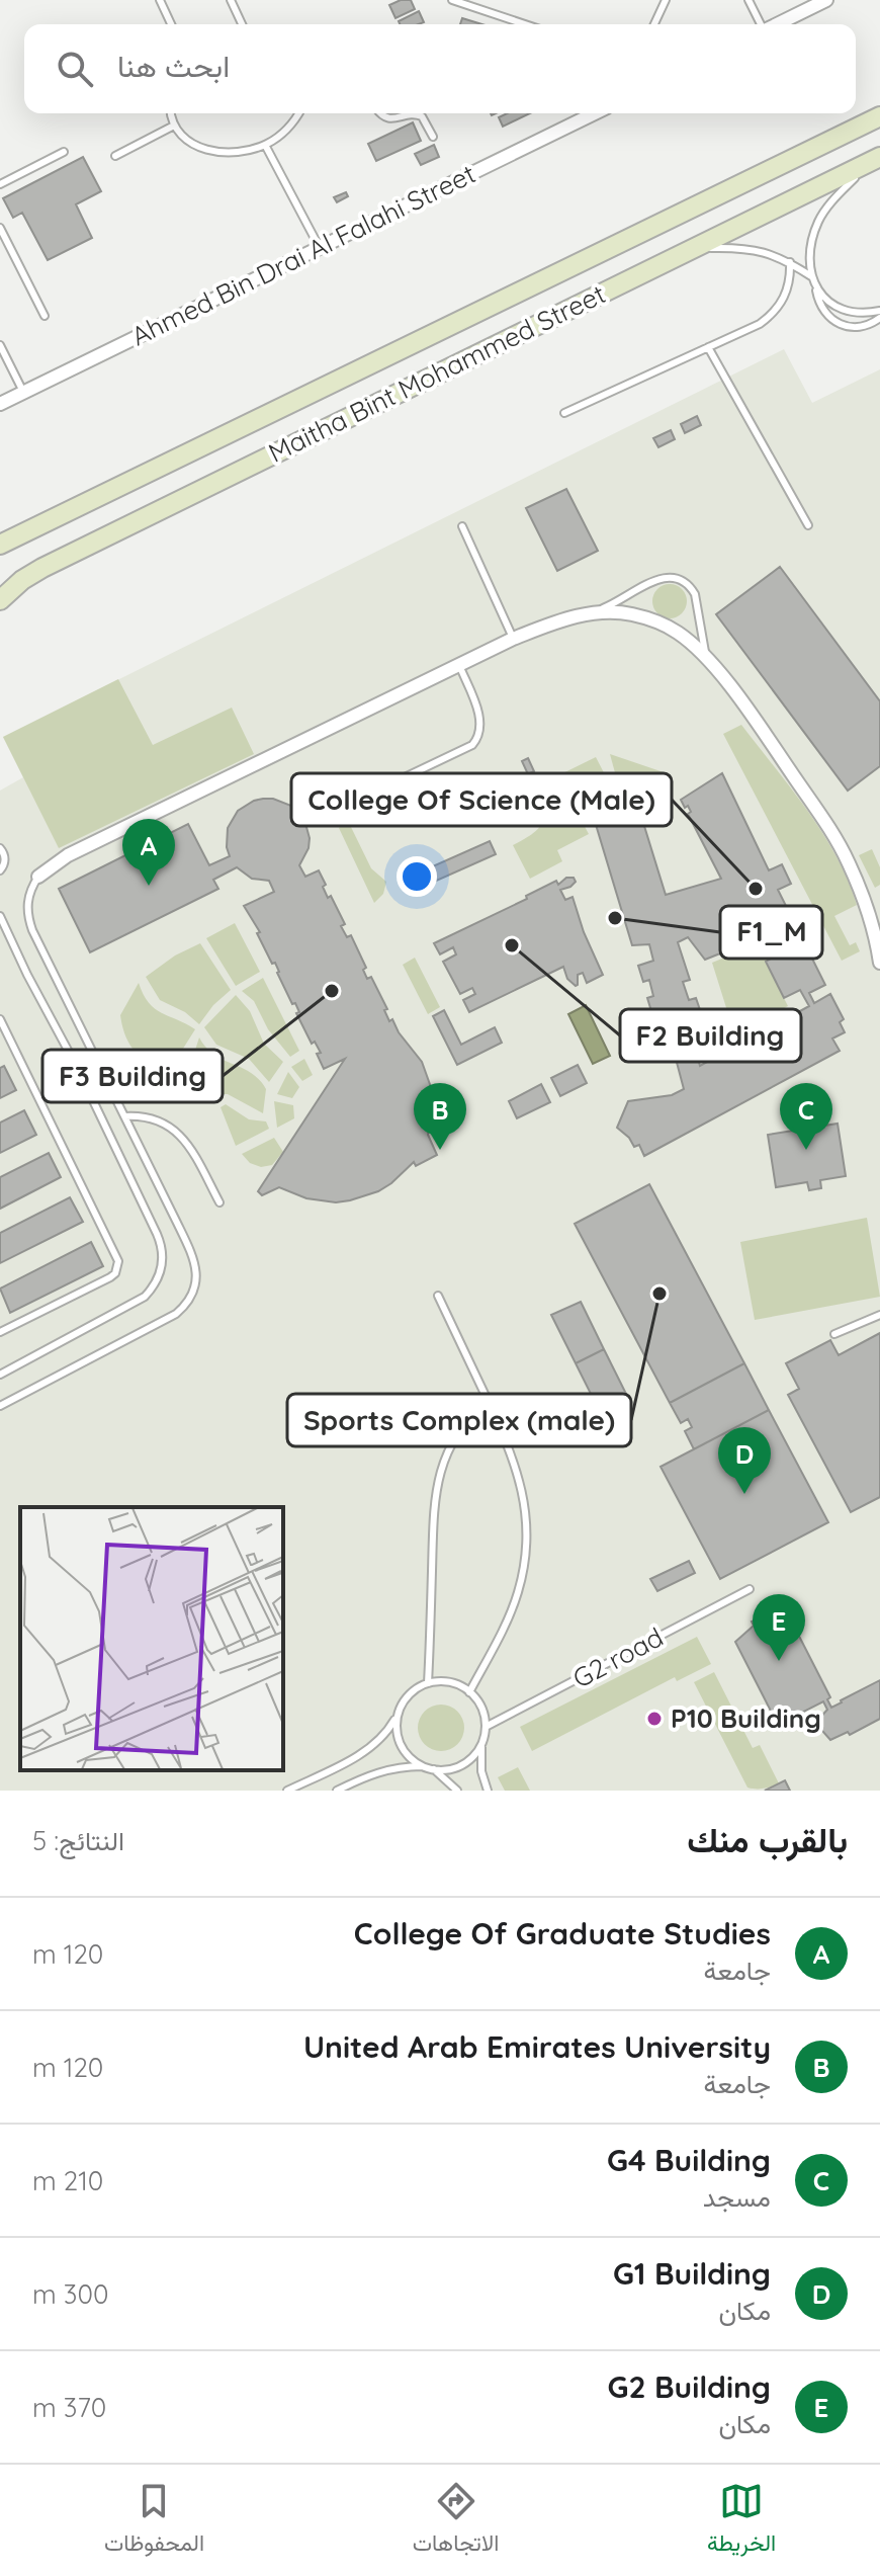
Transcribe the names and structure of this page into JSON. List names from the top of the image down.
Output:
{
  "streets": {
    "main road": ["Maitha Bint Mohammed Street"],
    "street": ["Ahmed Bin Drai Al Falahi Street"],
    "lane": ["G2 road"]
  },
  "places": [
    "College Of Science (Male)",
    "F1_M",
    "F2 Building",
    "F3 Building",
    "Sports Complex (male)",
    "P10 Building"
  ],
  "page": {
    "search": "ابحث هنا",
    "pins": [
      "A",
      "B",
      "C",
      "D",
      "E"
    ],
    "heading": ["بالقرب منك", "النتائج: 5"],
    "list": [
      {
        "mark": "A",
        "name": "College Of Graduate Studies",
        "note": "جامعة",
        "value": "120 m"
      },
      {
        "mark": "B",
        "name": "United Arab Emirates University",
        "note": "جامعة",
        "value": "120 m"
      },
      {
        "mark": "C",
        "name": "G4 Building",
        "note": "مسجد",
        "value": "210 m"
      },
      {
        "mark": "D",
        "name": "G1 Building",
        "note": "مكان",
        "value": "300 m"
      },
      {
        "mark": "E",
        "name": "G2 Building",
        "note": "مكان",
        "value": "370 m"
      }
    ],
    "nav": ["الخريطة", "الاتجاهات", "المحفوظات"]
  }
}
